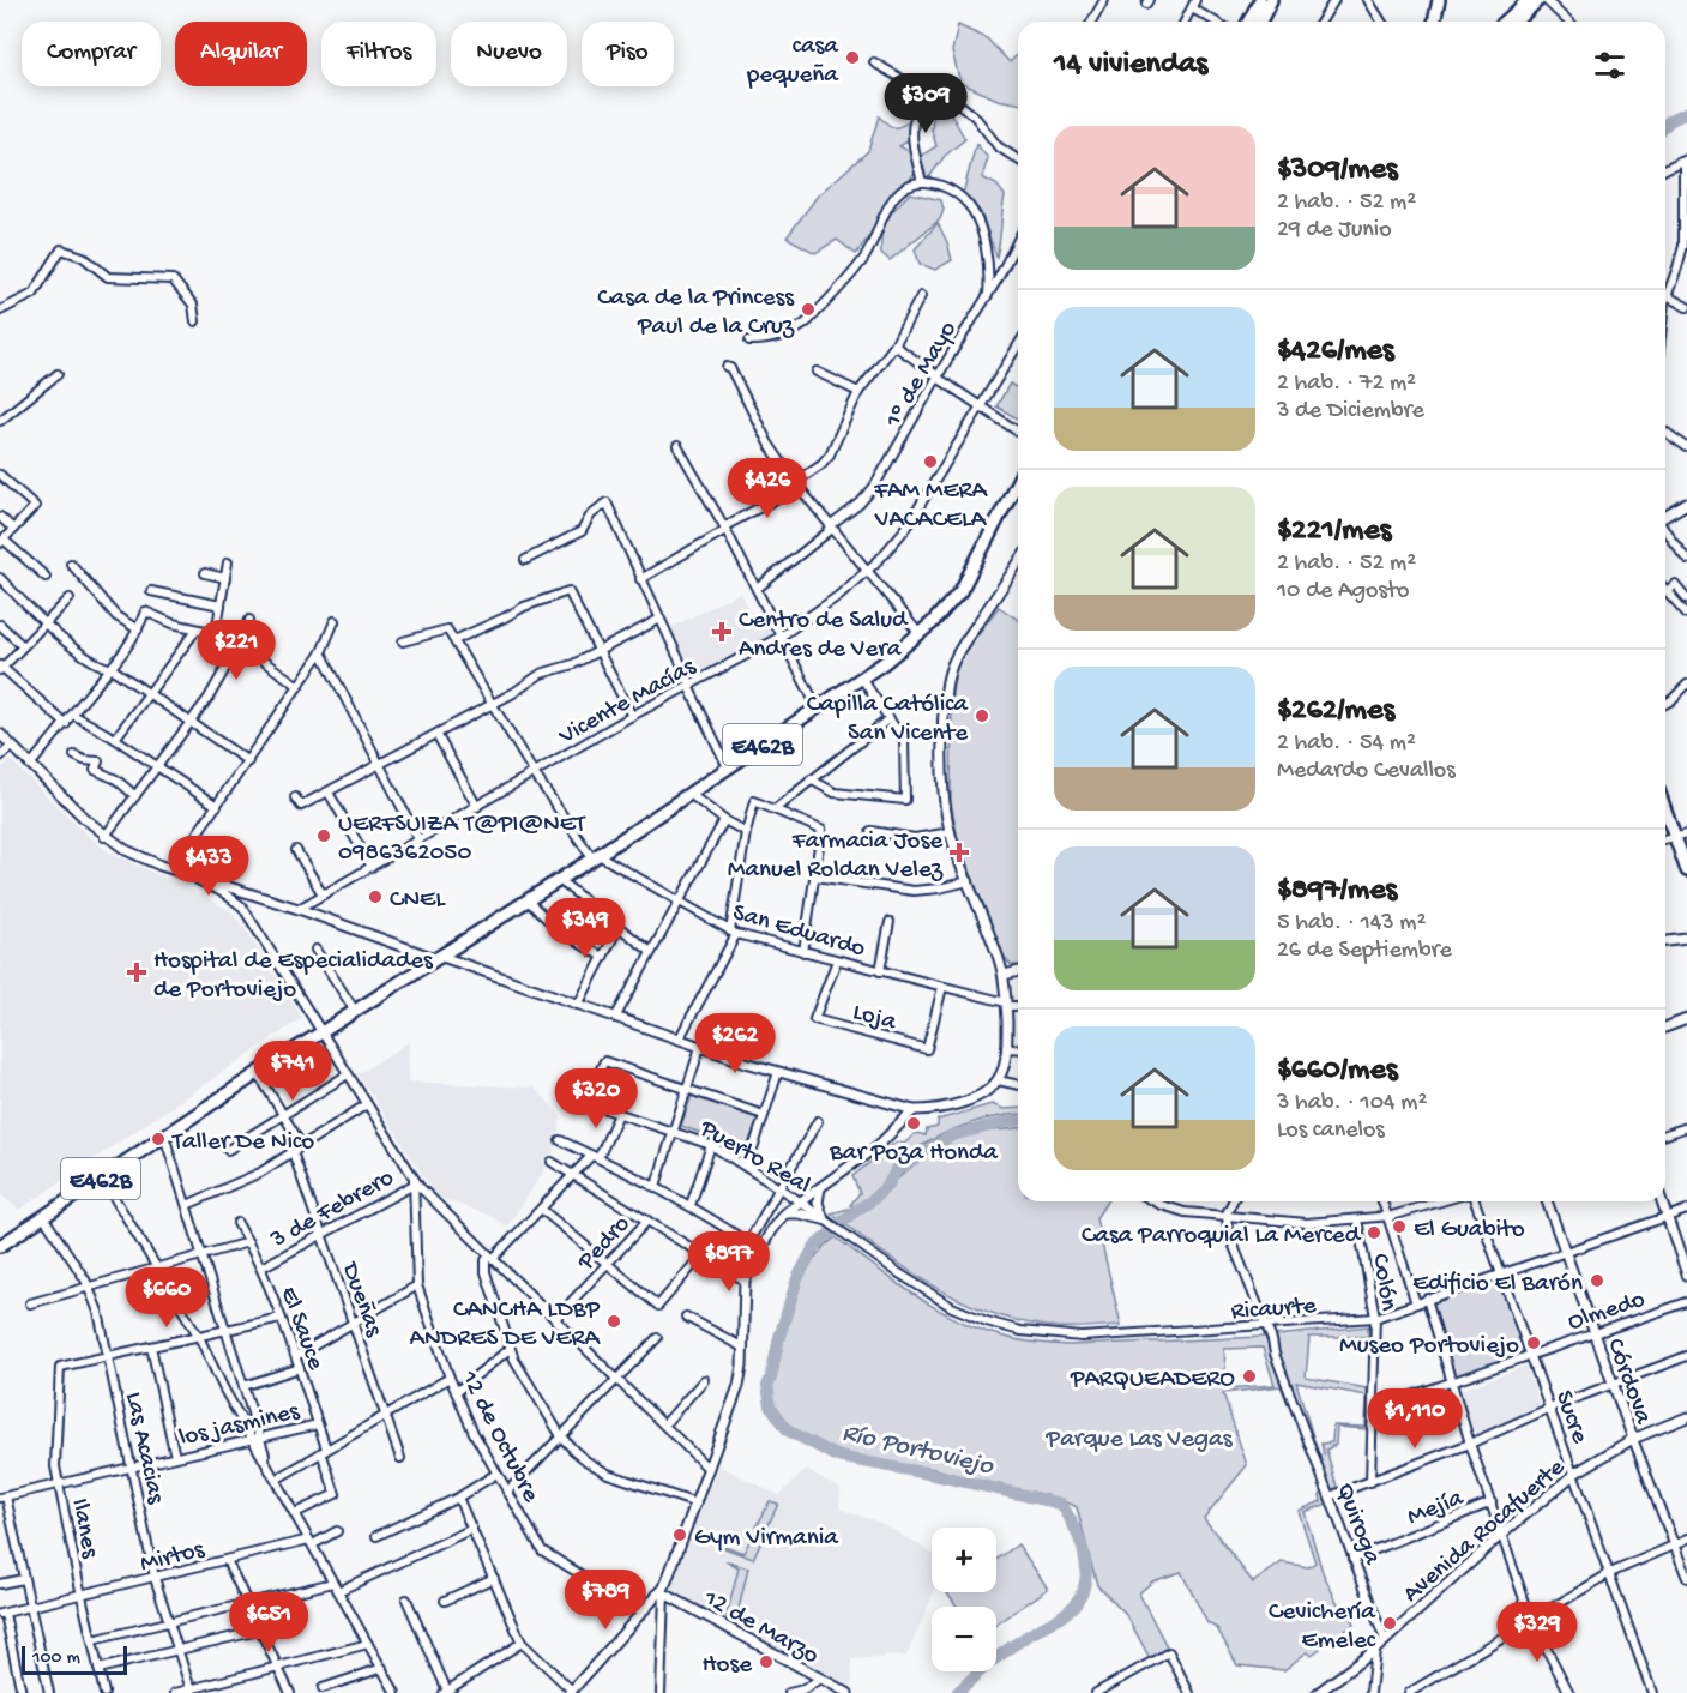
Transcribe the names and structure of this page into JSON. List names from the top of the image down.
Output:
{
  "streets": {
    "main road": ["E462B"],
    "street": [
      "1º de Mayo",
      "Vicente Macías",
      "San Eduardo",
      "Loja",
      "Puerto Real",
      "3 de Febrero",
      "Pedro",
      "Colón",
      "Dueñas",
      "Ricaurte",
      "Olmedo",
      "El Sauce",
      "Córdova",
      "Sucre",
      "los jasmines",
      "12 de Octubre",
      "Las Acacias",
      "Mejía",
      "Quiroga",
      "Ilanes",
      "Avenida Rocafuerte",
      "Mirtos",
      "12 de Marzo"
    ]
  },
  "crossings": [
    ["Vicente Macías", "San Eduardo"],
    ["E462B", "San Eduardo"],
    ["E462B", "Las Acacias"],
    ["San Eduardo", "Loja"],
    ["Puerto Real", "Ricaurte"],
    ["3 de Febrero", "Dueñas"],
    ["3 de Febrero", "El Sauce"],
    ["3 de Febrero", "12 de Octubre"],
    ["Colón", "Ricaurte"],
    ["Colón", "Olmedo"],
    ["Ricaurte", "Córdova"],
    ["Ricaurte", "Sucre"],
    ["Ricaurte", "Quiroga"],
    ["Olmedo", "Córdova"],
    ["Olmedo", "Sucre"],
    ["El Sauce", "los jasmines"],
    ["Córdova", "Avenida Rocafuerte"],
    ["Sucre", "Avenida Rocafuerte"],
    ["los jasmines", "Las Acacias"],
    ["los jasmines", "Ilanes"],
    ["Las Acacias", "Ilanes"],
    ["Las Acacias", "Mirtos"],
    ["Mejía", "Quiroga"],
    ["Quiroga", "Avenida Rocafuerte"],
    ["Ilanes", "Mirtos"]
  ],
  "water": ["Río Portoviejo"],
  "parks": ["Parque Las Vegas"],
  "places": {
    "other": [
      "casa pequeña",
      "Casa de la Princess Paul de la Cruz",
      "FAM MERA VACACELA",
      "Capilla Católica San Vicente",
      "UERFSUIZA T@PI@NET 0986362050",
      "CNEL",
      "Bar Poza Honda",
      "Taller De Nico",
      "El Guabito",
      "Casa Parroquial La Merced",
      "Edificio El Barón",
      "CANCHA LDBP ANDRES DE VERA",
      "Museo Portoviejo",
      "PARQUEADERO",
      "Gym Virmania",
      "Cevichería Emelec",
      "Hose"
    ],
    "health": ["Centro de Salud Andres de Vera", "Farmacia Jose Manuel Roldan Velez", "Hospital de Especialidades de Portoviejo"]
  },
  "scale_bar": "100 m",
  "page": {
    "chip": [
      "Comprar",
      "Alquilar",
      "Filtros",
      "Nuevo",
      "Piso"
    ],
    "heading": "14 viviendas",
    "price": [
      "$309",
      "$426",
      "$221",
      "$433",
      "$349",
      "$262",
      "$741",
      "$320",
      "$897",
      "$660",
      "$1,110",
      "$789",
      "$651",
      "$329"
    ],
    "list": [
      {
        "name": "$309/mes",
        "note": "2 hab. · 52 m² · 29 de Junio"
      },
      {
        "name": "$426/mes",
        "note": "2 hab. · 72 m² · 3 de Diciembre"
      },
      {
        "name": "$221/mes",
        "note": "2 hab. · 52 m² · 10 de Agosto"
      },
      {
        "name": "$262/mes",
        "note": "2 hab. · 54 m² · Medardo Cevallos"
      },
      {
        "name": "$897/mes",
        "note": "5 hab. · 143 m² · 26 de Septiembre"
      },
      {
        "name": "$660/mes",
        "note": "3 hab. · 104 m² · Los canelos"
      }
    ],
    "map_buttons": ["+", "−"],
    "scale": "100 m"
  }
}
